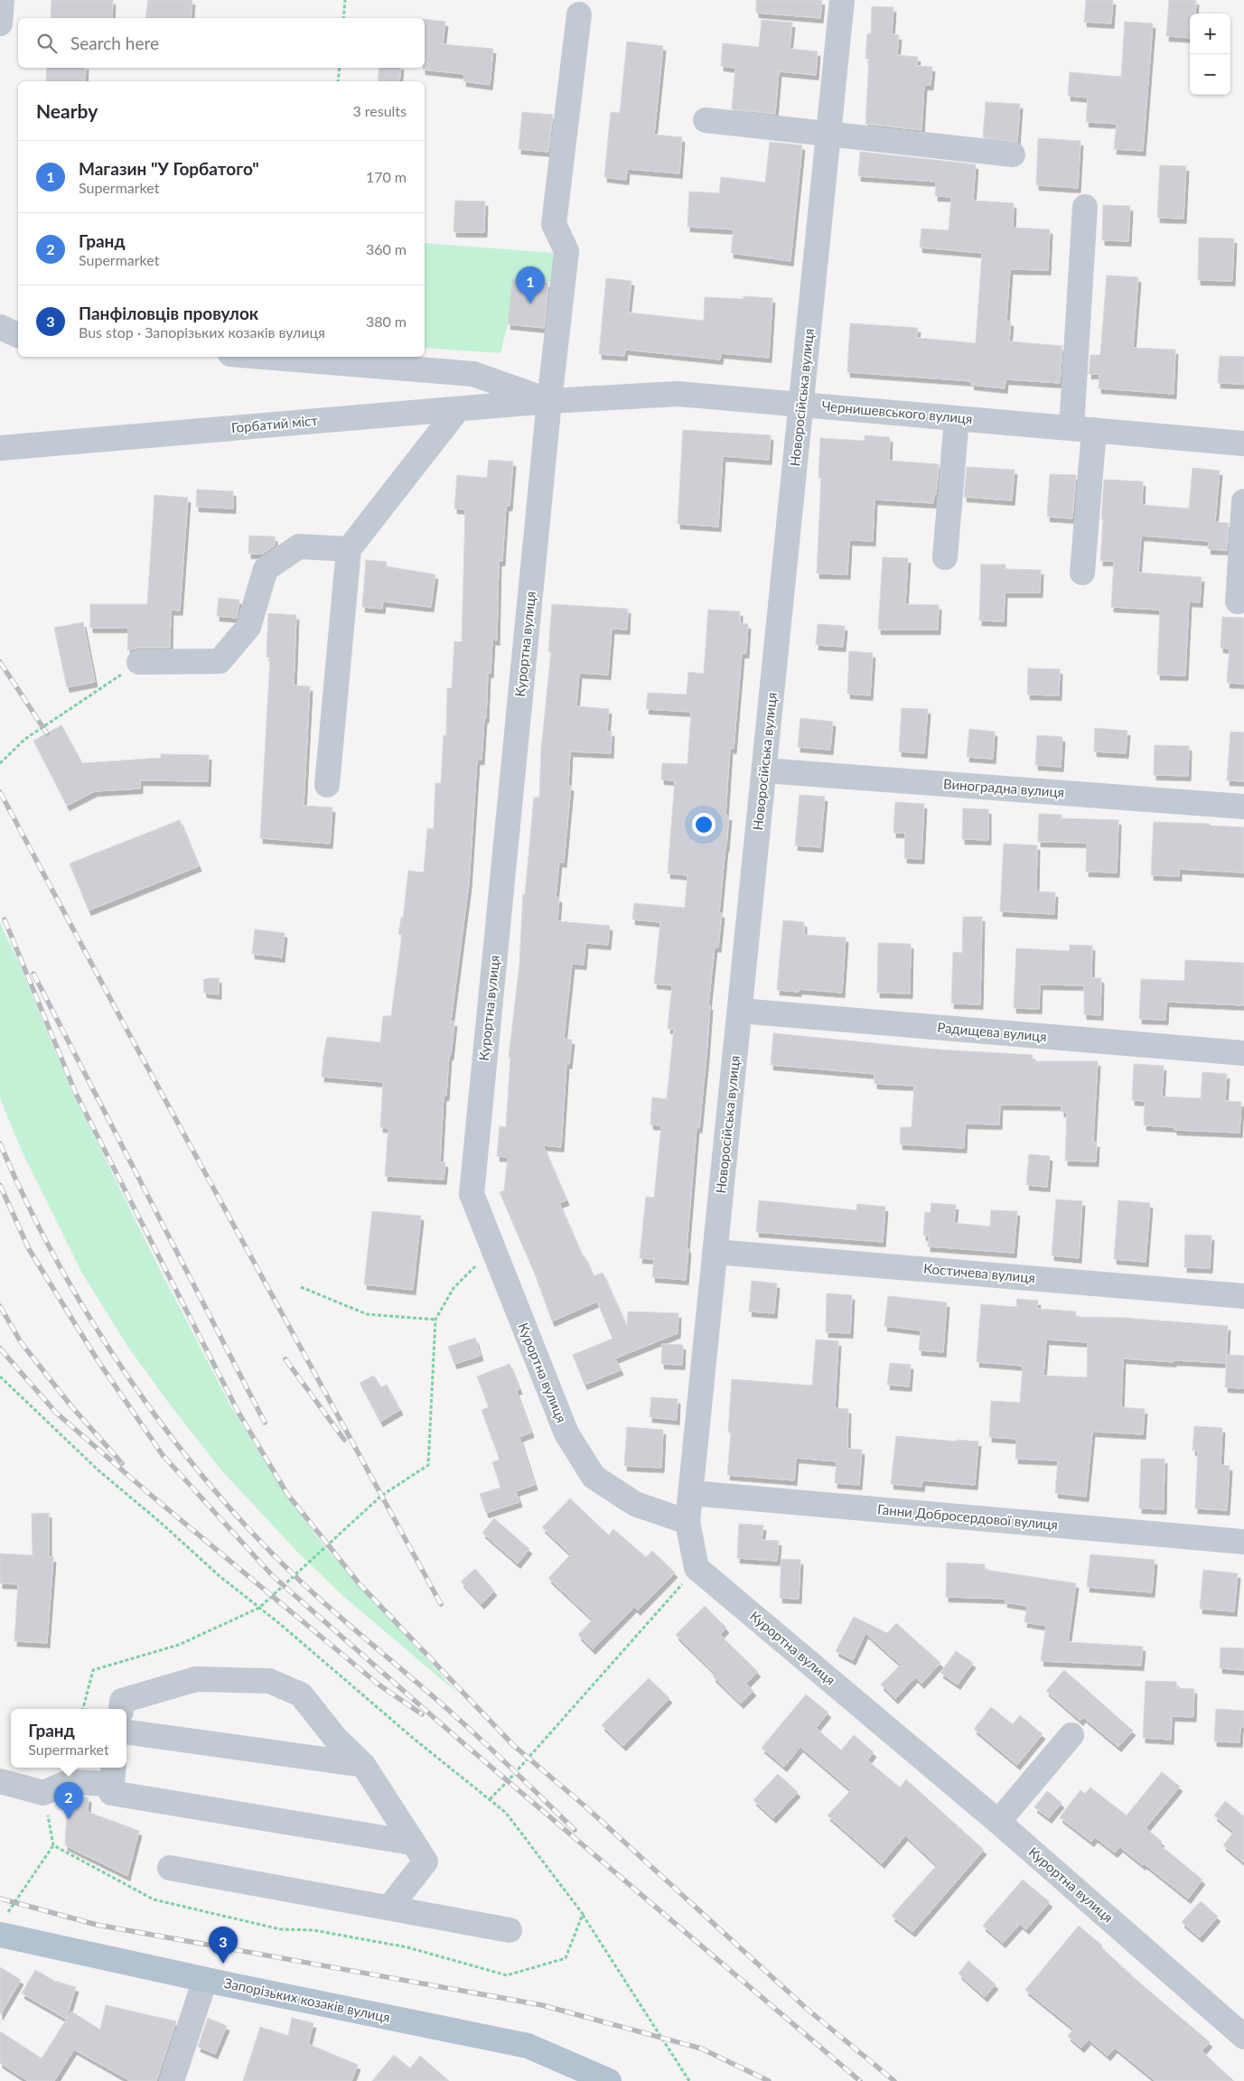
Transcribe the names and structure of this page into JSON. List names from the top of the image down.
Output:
{
  "streets": {
    "main road": ["Запорізьких козаків вулиця"],
    "street": [
      "Новоросійська вулиця",
      "Чернишевського вулиця",
      "Горбатий міст",
      "Курортна вулиця",
      "Виноградна вулиця",
      "Радищева вулиця",
      "Костичева вулиця",
      "Ганни Добросердової вулиця"
    ]
  },
  "crossings": [
    ["Новоросійська вулиця", "Чернишевського вулиця"],
    ["Новоросійська вулиця", "Курортна вулиця"],
    ["Новоросійська вулиця", "Виноградна вулиця"],
    ["Новоросійська вулиця", "Радищева вулиця"],
    ["Новоросійська вулиця", "Костичева вулиця"],
    ["Новоросійська вулиця", "Ганни Добросердової вулиця"],
    ["Чернишевського вулиця", "Горбатий міст"],
    ["Чернишевського вулиця", "Курортна вулиця"],
    ["Горбатий міст", "Курортна вулиця"]
  ],
  "page": {
    "map_buttons": ["+", "−"],
    "search": "Search here",
    "heading": ["Nearby", "3 results"],
    "list": [
      {
        "mark": "1",
        "name": "Магазин \"У Горбатого\"",
        "note": "Supermarket",
        "value": "170 m"
      },
      {
        "mark": "2",
        "name": "Гранд",
        "note": "Supermarket",
        "value": "360 m"
      },
      {
        "mark": "3",
        "name": "Панфіловців провулок",
        "note": "Bus stop · Запорізьких козаків вулиця",
        "value": "380 m"
      }
    ],
    "pins": ["1", "2", "3"],
    "popup": ["Гранд", "Supermarket"]
  }
}
